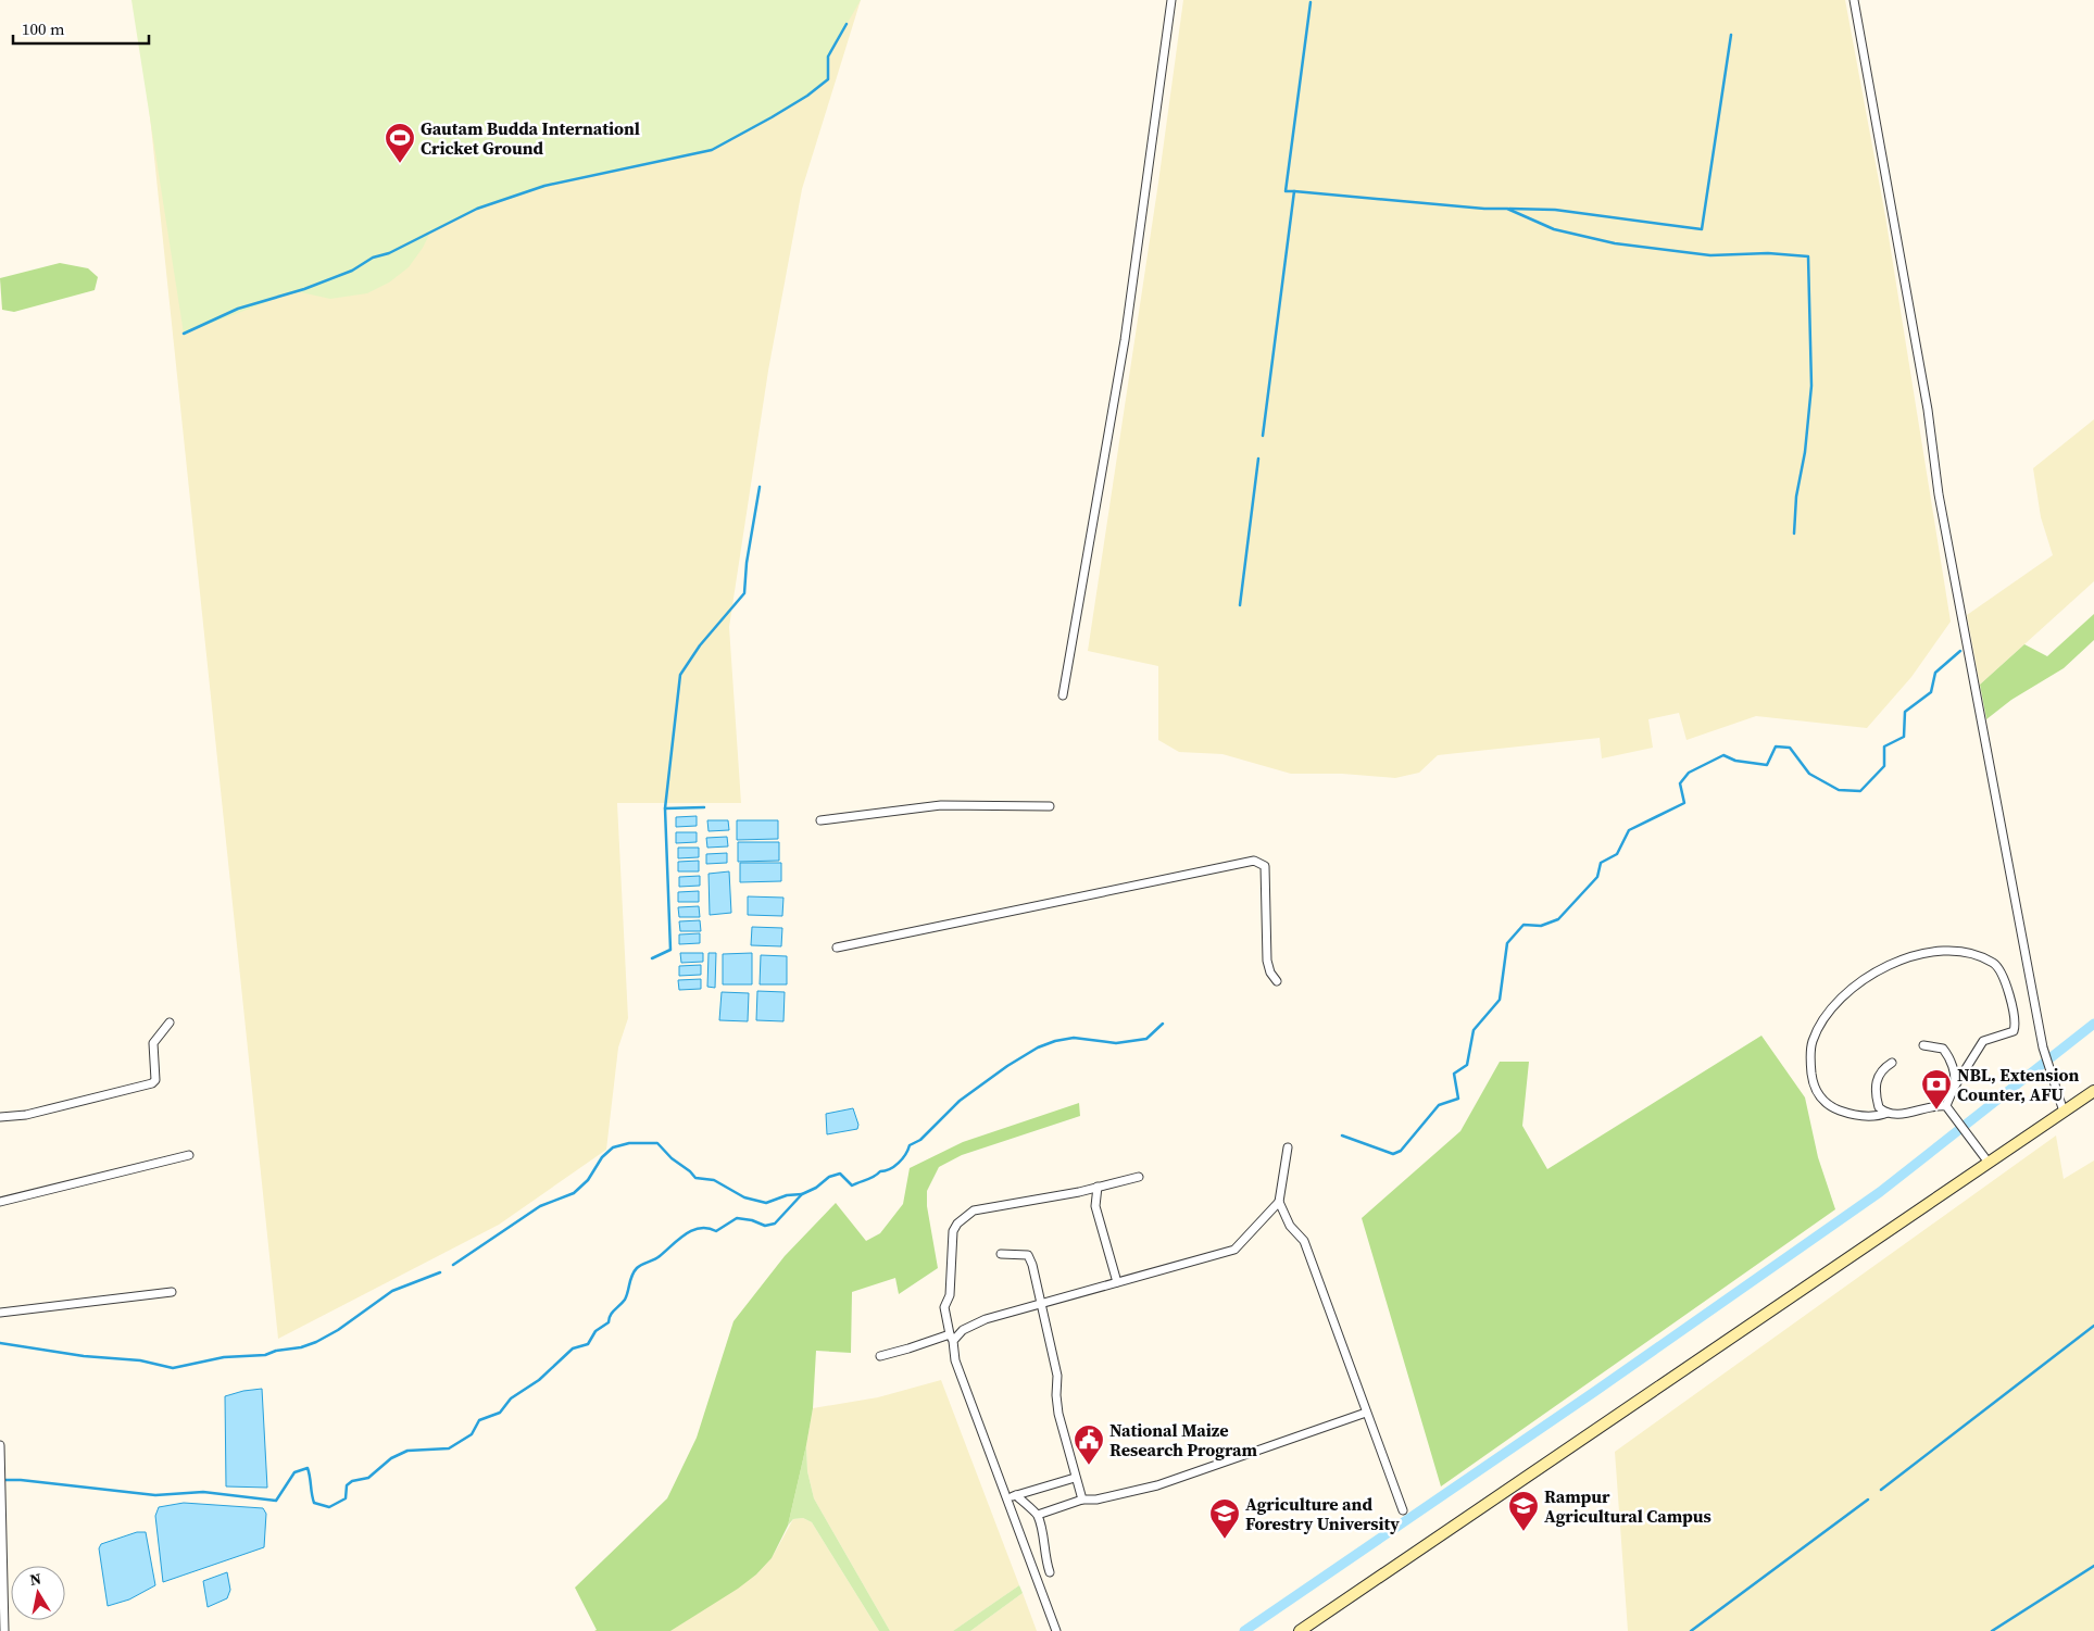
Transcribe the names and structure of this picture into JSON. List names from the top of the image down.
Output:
{
  "places": {
    "sports": ["Gautam Budda Internationl Cricket Ground"],
    "bank": ["NBL, Extension Counter, AFU"],
    "public building": ["National Maize Research Program"],
    "school or university": ["Rampur Agricultural Campus", "Agriculture and Forestry University"]
  },
  "scale_bar": "100 m",
  "north": "top"
}
